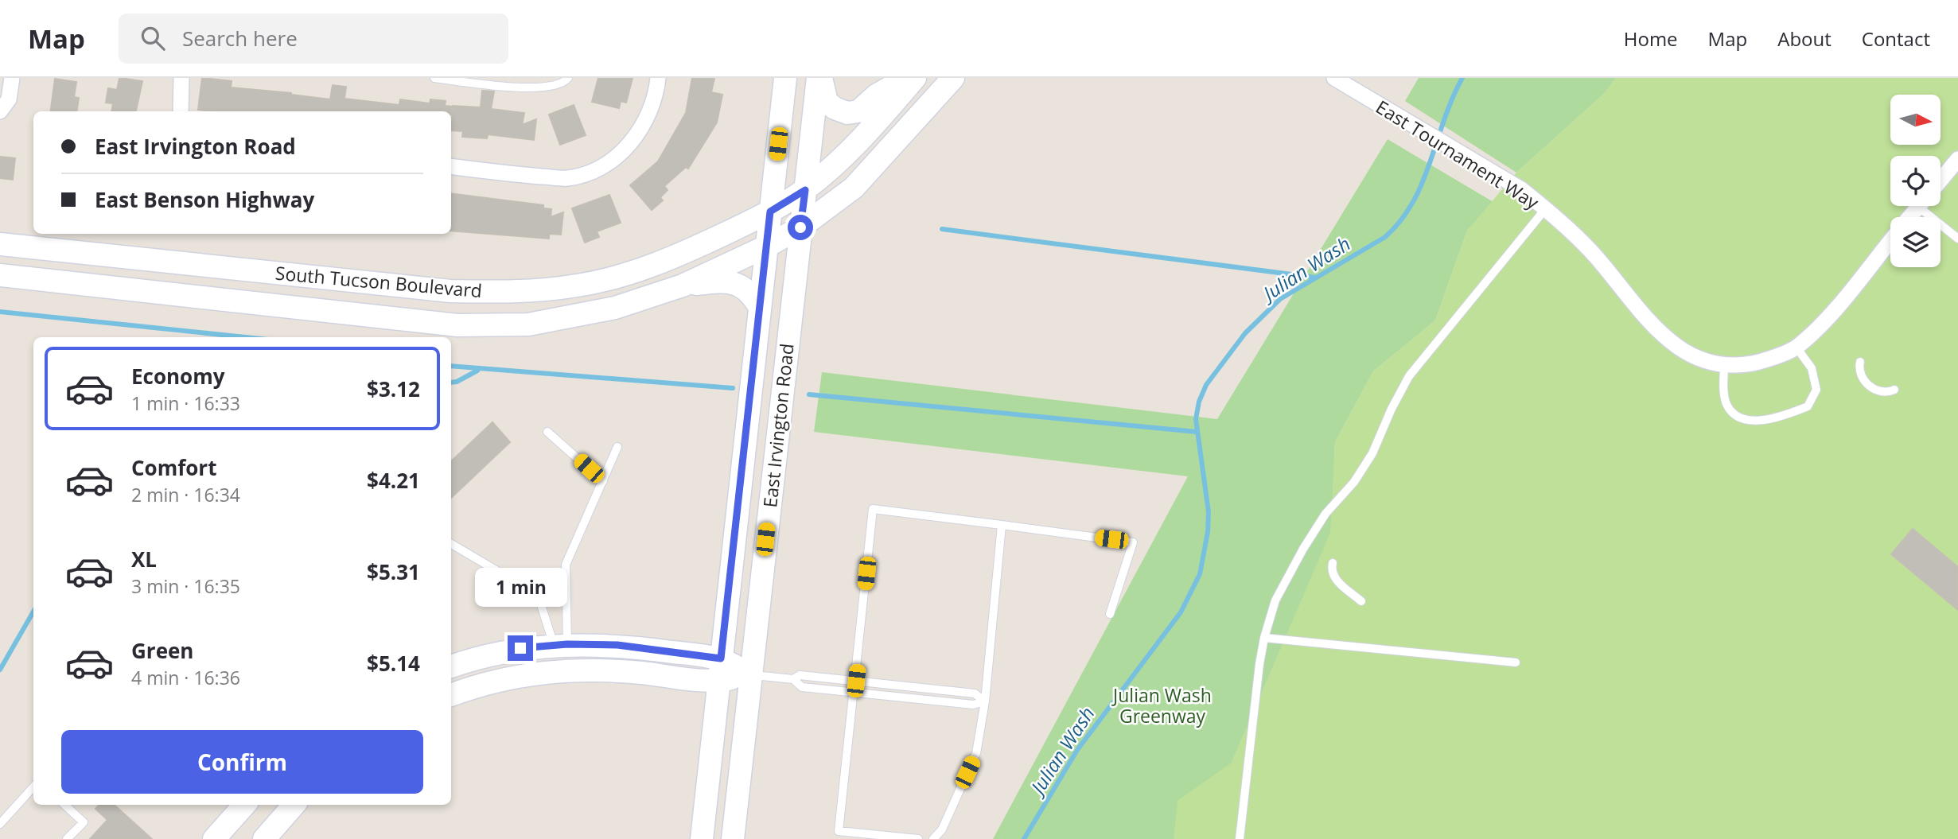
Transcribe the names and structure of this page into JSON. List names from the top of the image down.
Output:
{
  "streets": {
    "main road": ["South Tucson Boulevard", "East Irvington Road"],
    "street": ["East Tournament Way"]
  },
  "crossings": [
    ["South Tucson Boulevard", "East Irvington Road"]
  ],
  "water": ["Julian Wash"],
  "parks": ["Julian Wash Greenway"],
  "north": "right",
  "page": {
    "header": "Map",
    "search": "Search here",
    "nav": [
      "Home",
      "Map",
      "About",
      "Contact"
    ],
    "banner": ["East Irvington Road", "East Benson Highway"],
    "list": [
      {
        "name": "Economy",
        "note": "1 min · 16:33",
        "value": "$3.12"
      },
      {
        "name": "Comfort",
        "note": "2 min · 16:34",
        "value": "$4.21"
      },
      {
        "name": "XL",
        "note": "3 min · 16:35",
        "value": "$5.31"
      },
      {
        "name": "Green",
        "note": "4 min · 16:36",
        "value": "$5.14"
      }
    ],
    "bubble": "1 min",
    "buttons": "Confirm"
  }
}
